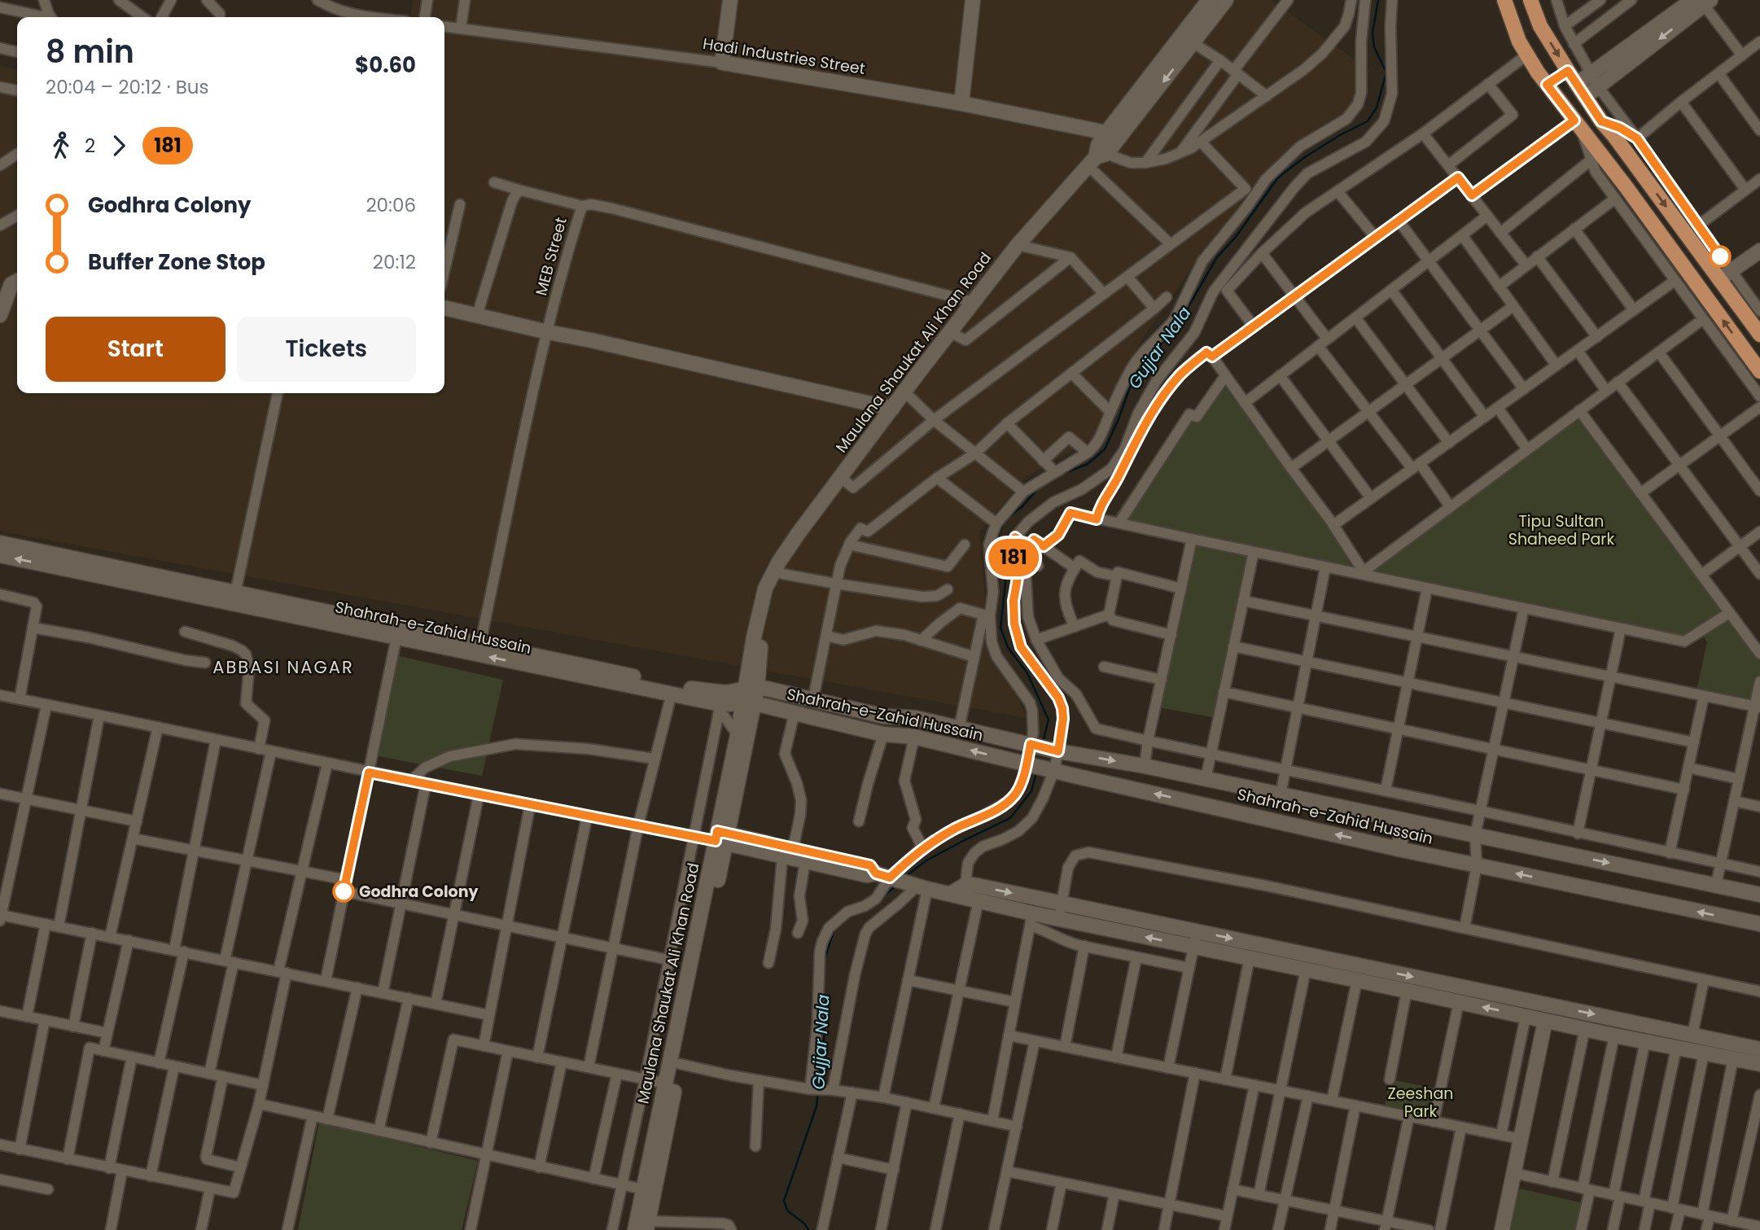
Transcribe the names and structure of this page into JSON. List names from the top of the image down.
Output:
{
  "streets": {
    "main road": ["Hadi Industries Street", "Maulana Shaukat Ali Khan Road", "Shahrah-e-Zahid Hussain"],
    "street": ["MEB Street"]
  },
  "crossings": [
    ["Hadi Industries Street", "Maulana Shaukat Ali Khan Road"],
    ["MEB Street", "Maulana Shaukat Ali Khan Road"],
    ["MEB Street", "Shahrah-e-Zahid Hussain"],
    ["Maulana Shaukat Ali Khan Road", "Shahrah-e-Zahid Hussain"]
  ],
  "districts": ["ABBASI NAGAR"],
  "water": ["Gujjar Nala"],
  "parks": ["Tipu Sultan Shaheed Park", "Zeeshan Park"],
  "places": ["Godhra Colony"],
  "lines": ["bus line 181"],
  "page": {
    "on_map": "181",
    "heading": ["8 min", "20:04 – 20:12 · Bus", "$0.60"],
    "legs": ["2", "181"],
    "list": [
      {
        "name": "Godhra Colony",
        "value": "20:06"
      },
      {
        "name": "Buffer Zone Stop",
        "value": "20:12"
      }
    ],
    "buttons": ["Start", "Tickets"]
  }
}
